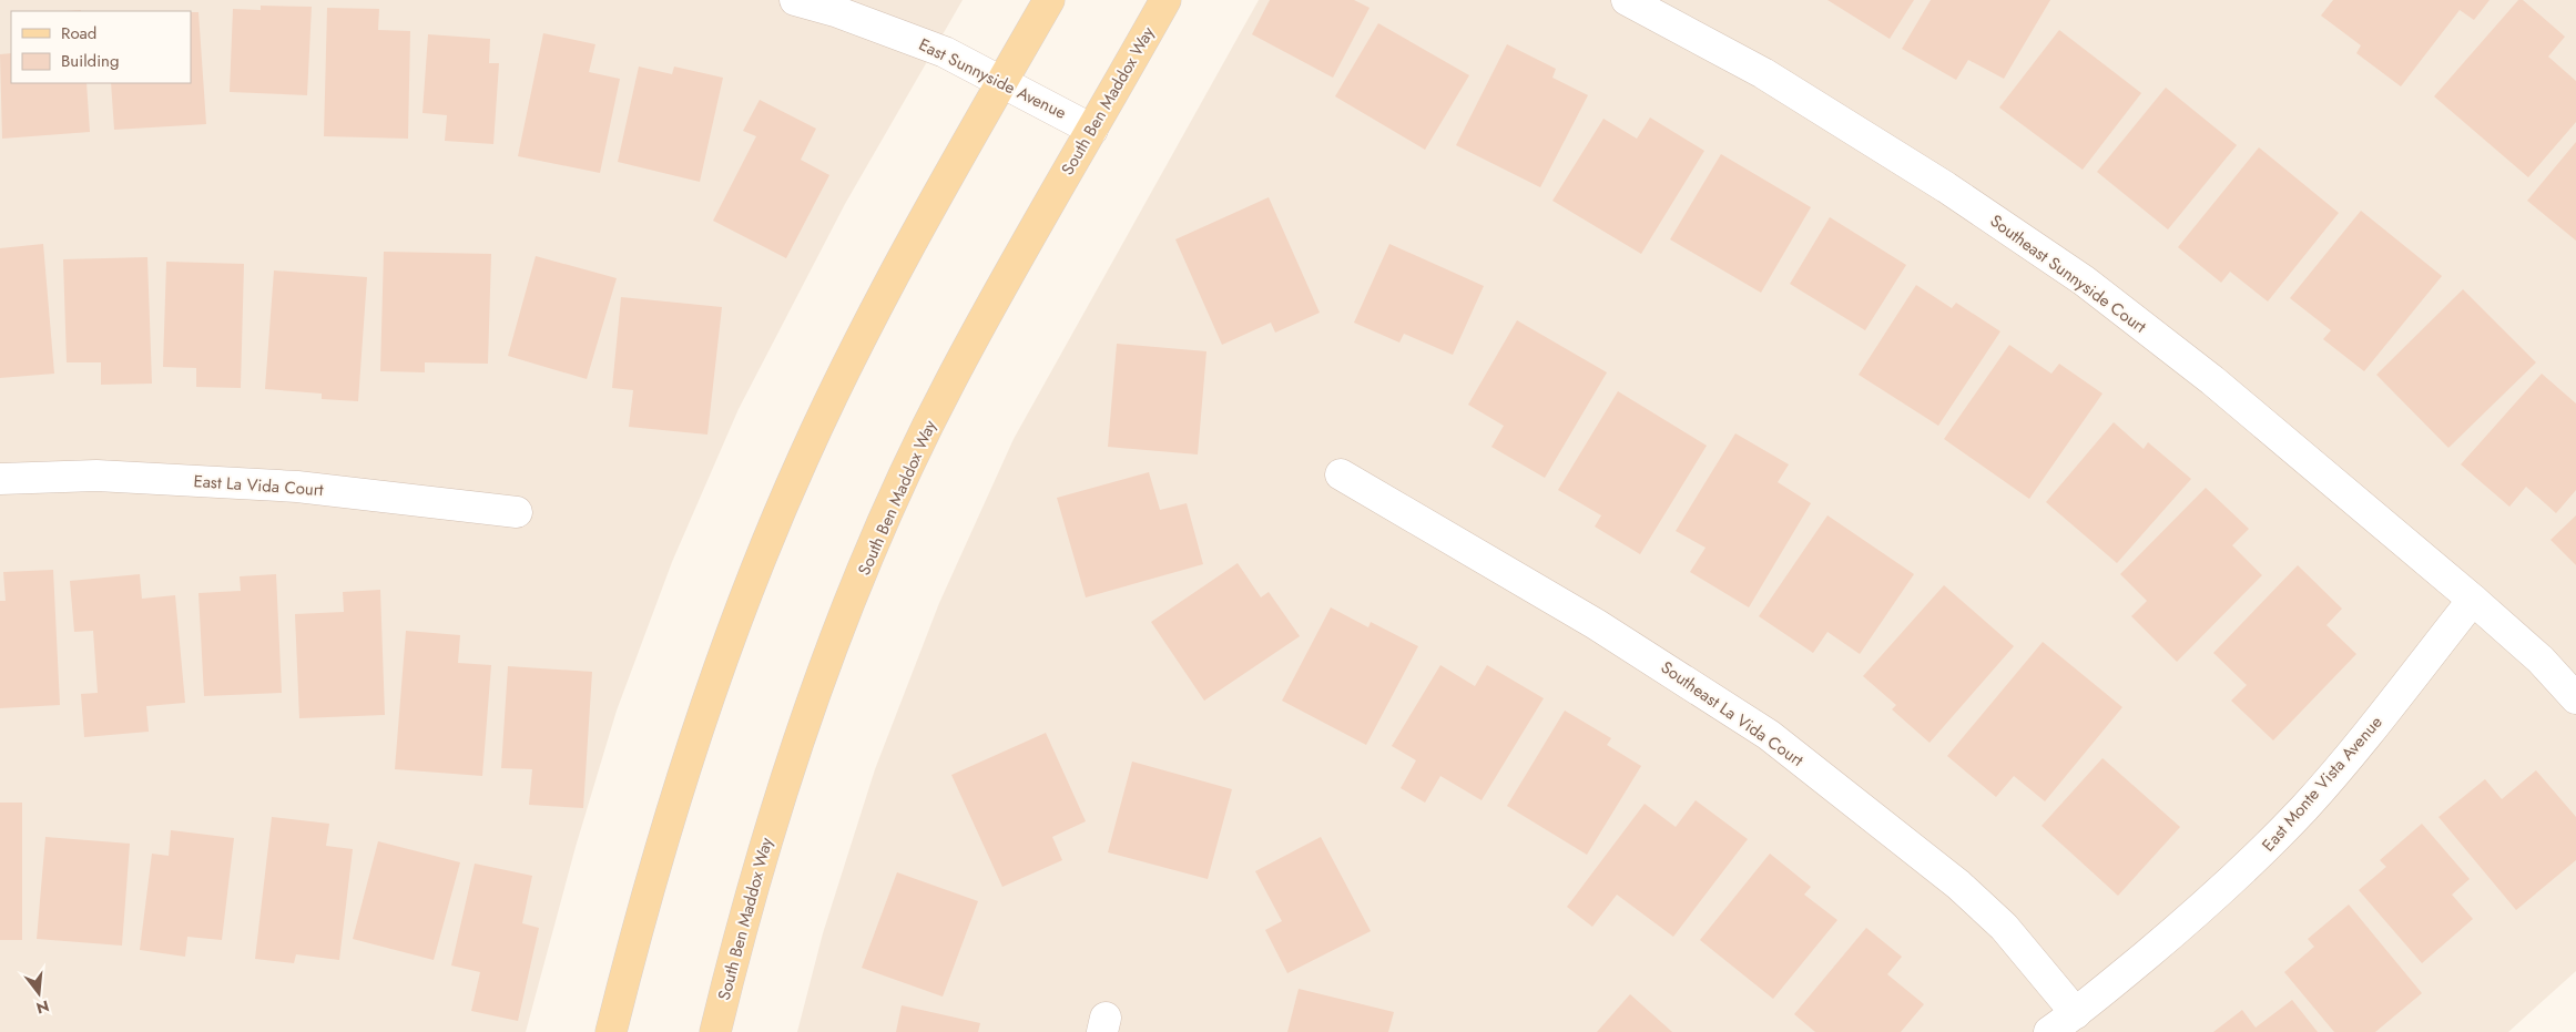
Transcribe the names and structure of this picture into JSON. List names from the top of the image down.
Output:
{
  "streets": {
    "main road": ["South Ben Maddox Way"],
    "street": [
      "East Sunnyside Avenue",
      "Southeast Sunnyside Court",
      "East La Vida Court",
      "Southeast La Vida Court",
      "East Monte Vista Avenue"
    ]
  },
  "crossings": [
    ["East Sunnyside Avenue", "South Ben Maddox Way"],
    ["Southeast Sunnyside Court", "East Monte Vista Avenue"],
    ["Southeast La Vida Court", "East Monte Vista Avenue"]
  ],
  "legend": ["Road", "Building"],
  "north": "bottom"
}
